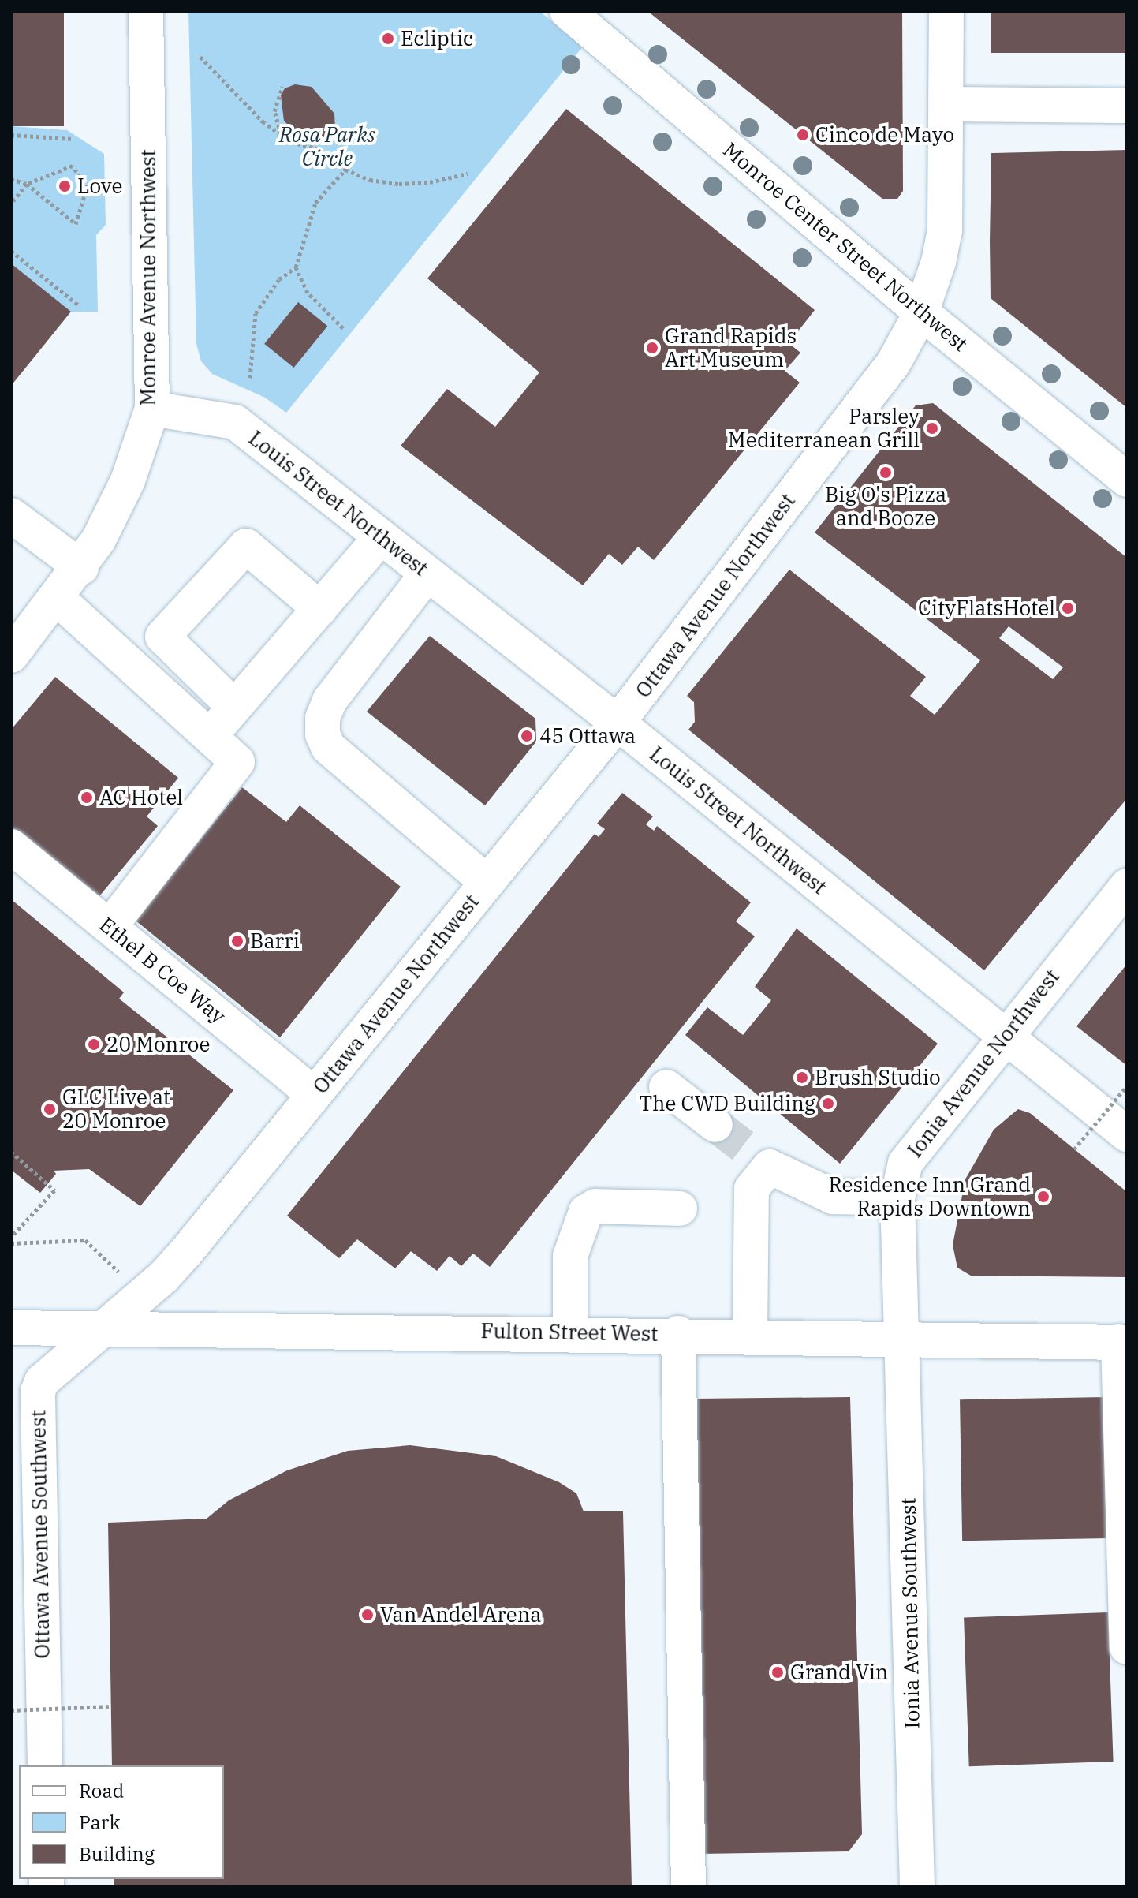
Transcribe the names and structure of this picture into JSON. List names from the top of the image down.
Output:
{
  "streets": {
    "street": [
      "Monroe Center Street Northwest",
      "Monroe Avenue Northwest",
      "Louis Street Northwest",
      "Ottawa Avenue Northwest",
      "Ethel B Coe Way",
      "Ionia Avenue Northwest",
      "Fulton Street West",
      "Ottawa Avenue Southwest",
      "Ionia Avenue Southwest"
    ]
  },
  "crossings": [
    ["Monroe Center Street Northwest", "Ottawa Avenue Northwest"],
    ["Monroe Avenue Northwest", "Louis Street Northwest"],
    ["Louis Street Northwest", "Ottawa Avenue Northwest"],
    ["Louis Street Northwest", "Ionia Avenue Northwest"],
    ["Ottawa Avenue Northwest", "Ethel B Coe Way"],
    ["Ottawa Avenue Northwest", "Fulton Street West"],
    ["Ottawa Avenue Northwest", "Ottawa Avenue Southwest"],
    ["Ionia Avenue Northwest", "Fulton Street West"],
    ["Ionia Avenue Northwest", "Ionia Avenue Southwest"],
    ["Fulton Street West", "Ottawa Avenue Southwest"],
    ["Fulton Street West", "Ionia Avenue Southwest"]
  ],
  "parks": ["Rosa Parks Circle"],
  "places": [
    "Ecliptic",
    "Cinco de Mayo",
    "Love",
    "Grand Rapids Art Museum",
    "Parsley Mediterranean Grill",
    "Big O's Pizza and Booze",
    "CityFlatsHotel",
    "45 Ottawa",
    "AC Hotel",
    "Barri",
    "20 Monroe",
    "Brush Studio",
    "The CWD Building",
    "GLC Live at 20 Monroe",
    "Residence Inn Grand Rapids Downtown",
    "Van Andel Arena",
    "Grand Vin"
  ],
  "legend": ["Road", "Park", "Building"]
}
